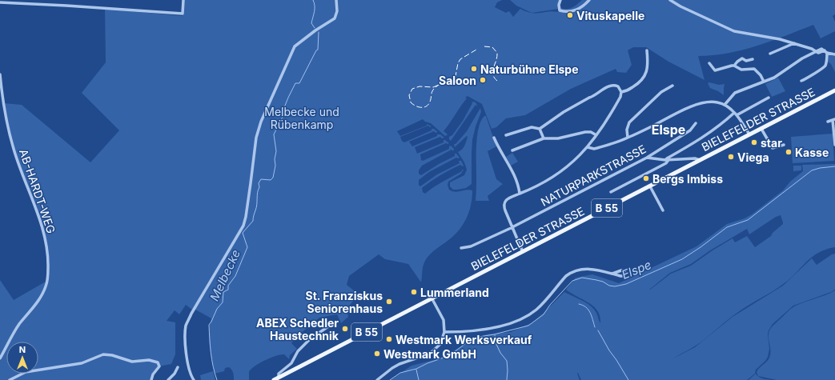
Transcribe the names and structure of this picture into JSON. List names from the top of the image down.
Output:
{
  "streets": {
    "main road": ["BIELEFELDER STRASSE", "B 55"],
    "street": ["NATURPARKSTRASSE", "AB-HARDT-WEG"]
  },
  "crossings": [
    ["BIELEFELDER STRASSE", "B 55"]
  ],
  "districts": ["Elspe"],
  "water": ["Elspe", "Melbecke"],
  "parks": ["Melbecke und Rübenkamp"],
  "places": [
    "Vituskapelle",
    "Naturbühne Elspe",
    "Saloon",
    "star",
    "Kasse",
    "Viega",
    "Bergs Imbiss",
    "Lummerland",
    "St. Franziskus Seniorenhaus",
    "ABEX Schedler Haustechnik",
    "Westmark Werksverkauf",
    "Westmark GmbH"
  ],
  "north": "top"
}
